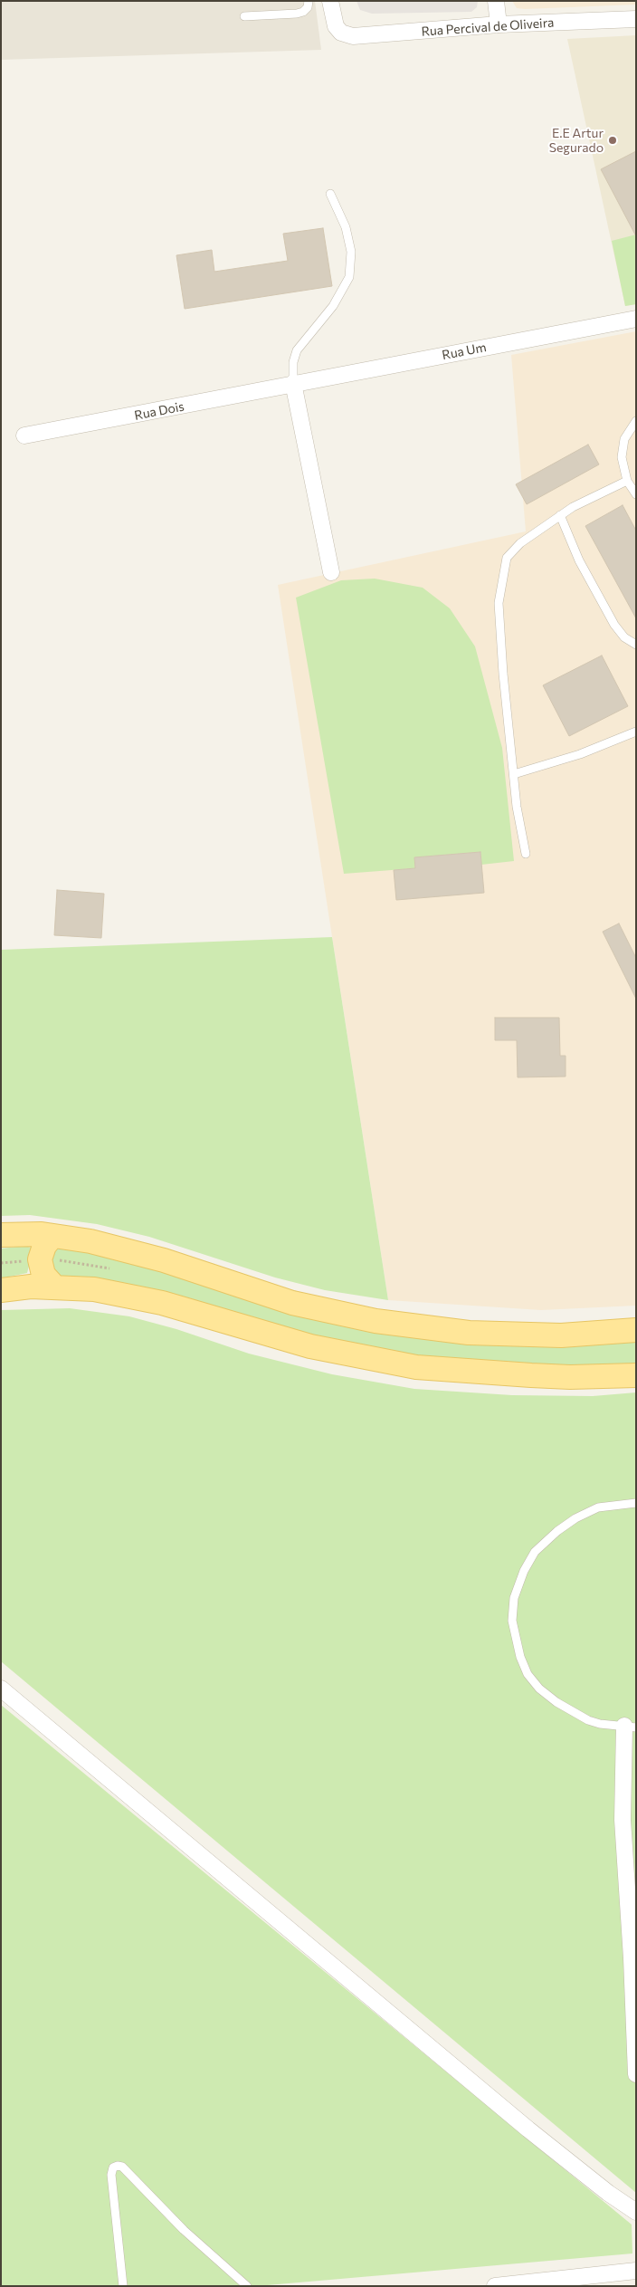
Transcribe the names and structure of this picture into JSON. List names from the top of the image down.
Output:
{
  "streets": {
    "street": ["Rua Percival de Oliveira", "Rua Um", "Rua Dois"]
  },
  "crossings": [
    ["Rua Um", "Rua Dois"]
  ],
  "places": ["E.E Artur Segurado"]
}
